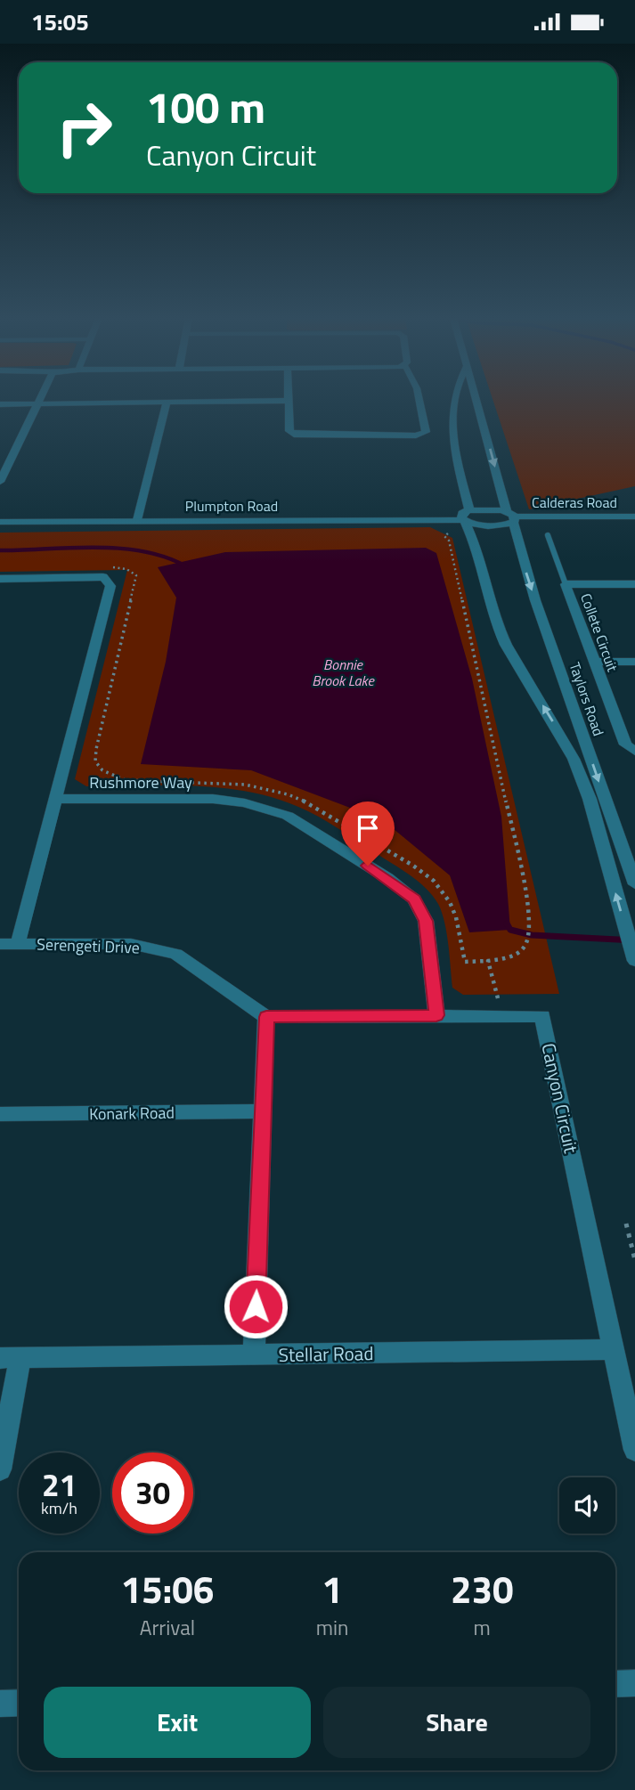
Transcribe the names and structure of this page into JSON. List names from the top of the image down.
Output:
{
  "streets": {
    "street": [
      "Calderas Road",
      "Plumpton Road",
      "Collete Circuit",
      "Taylors Road",
      "Rushmore Way",
      "Serengeti Drive",
      "Canyon Circuit",
      "Konark Road",
      "Stellar Road"
    ]
  },
  "crossings": [
    ["Calderas Road", "Plumpton Road"],
    ["Calderas Road", "Taylors Road"],
    ["Rushmore Way", "Canyon Circuit"],
    ["Serengeti Drive", "Canyon Circuit"],
    ["Canyon Circuit", "Stellar Road"]
  ],
  "water": ["Bonnie Brook Lake"],
  "page": {
    "status": "15:05",
    "turn": ["100 m", "Canyon Circuit"],
    "speed": "21 km/h",
    "limit": "30",
    "eta": [
      "15:06",
      "Arrival",
      "1",
      "min",
      "230",
      "m"
    ],
    "buttons": ["Exit", "Share"]
  }
}
